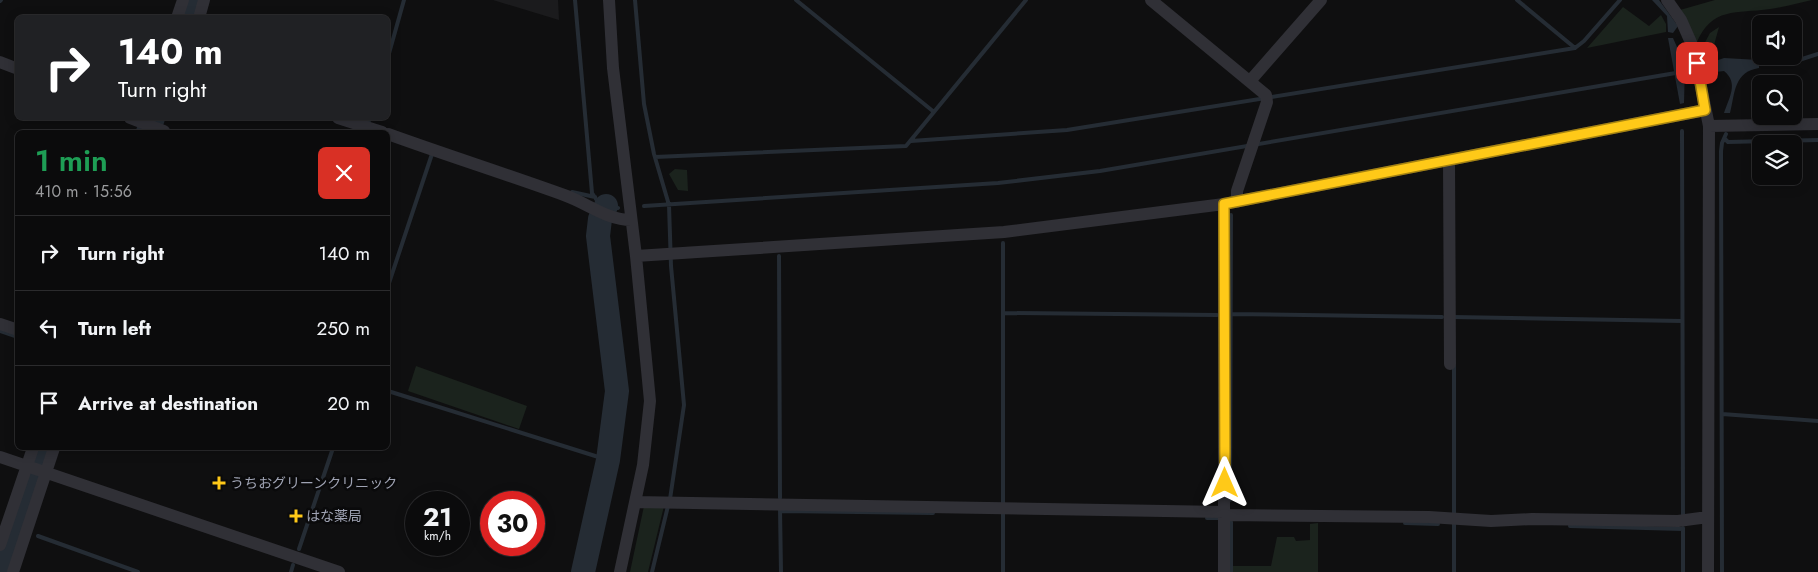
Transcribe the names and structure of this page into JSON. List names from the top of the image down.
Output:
{
  "places": {
    "health": ["うちおグリーンクリニック", "はな薬局"]
  },
  "page": {
    "turn": ["140 m", "Turn right"],
    "heading": ["1 min", "410 m · 15:56"],
    "list": [
      {
        "name": "Turn right",
        "value": "140 m"
      },
      {
        "name": "Turn left",
        "value": "250 m"
      },
      {
        "name": "Arrive at destination",
        "value": "20 m"
      }
    ],
    "speed": "21 km/h",
    "limit": "30"
  }
}
